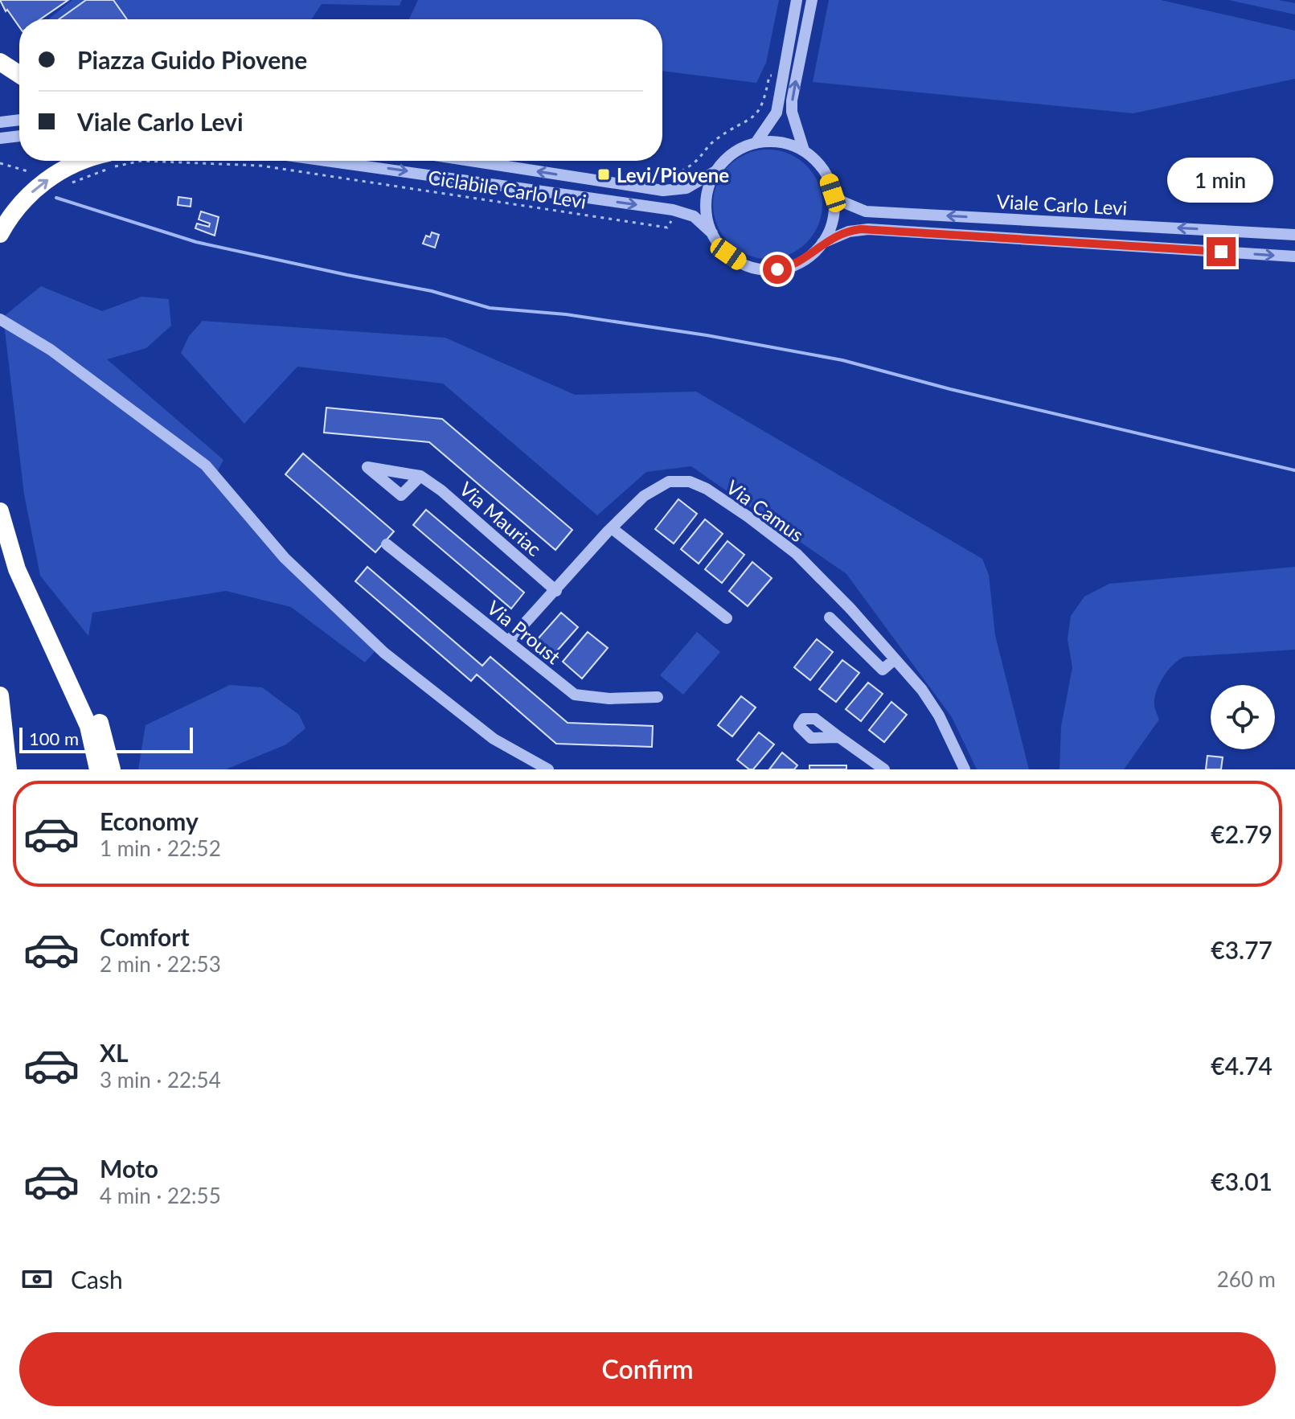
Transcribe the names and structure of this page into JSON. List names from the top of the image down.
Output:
{
  "streets": {
    "street": [
      "Viale Carlo Levi",
      "Via Camus",
      "Via Mauriac",
      "Via Proust"
    ],
    "path": ["Ciclabile Carlo Levi"]
  },
  "crossings": [
    ["Via Camus", "Via Mauriac"],
    ["Via Camus", "Via Proust"]
  ],
  "places": {
    "transit": ["Levi/Piovene"]
  },
  "scale_bar": "100 m",
  "page": {
    "banner": ["Piazza Guido Piovene", "Viale Carlo Levi"],
    "bubble": "1 min",
    "scale": "100 m",
    "list": [
      {
        "name": "Economy",
        "note": "1 min · 22:52",
        "value": "€2.79"
      },
      {
        "name": "Comfort",
        "note": "2 min · 22:53",
        "value": "€3.77"
      },
      {
        "name": "XL",
        "note": "3 min · 22:54",
        "value": "€4.74"
      },
      {
        "name": "Moto",
        "note": "4 min · 22:55",
        "value": "€3.01"
      }
    ],
    "pay": ["Cash", "260 m"],
    "buttons": "Confirm"
  }
}
